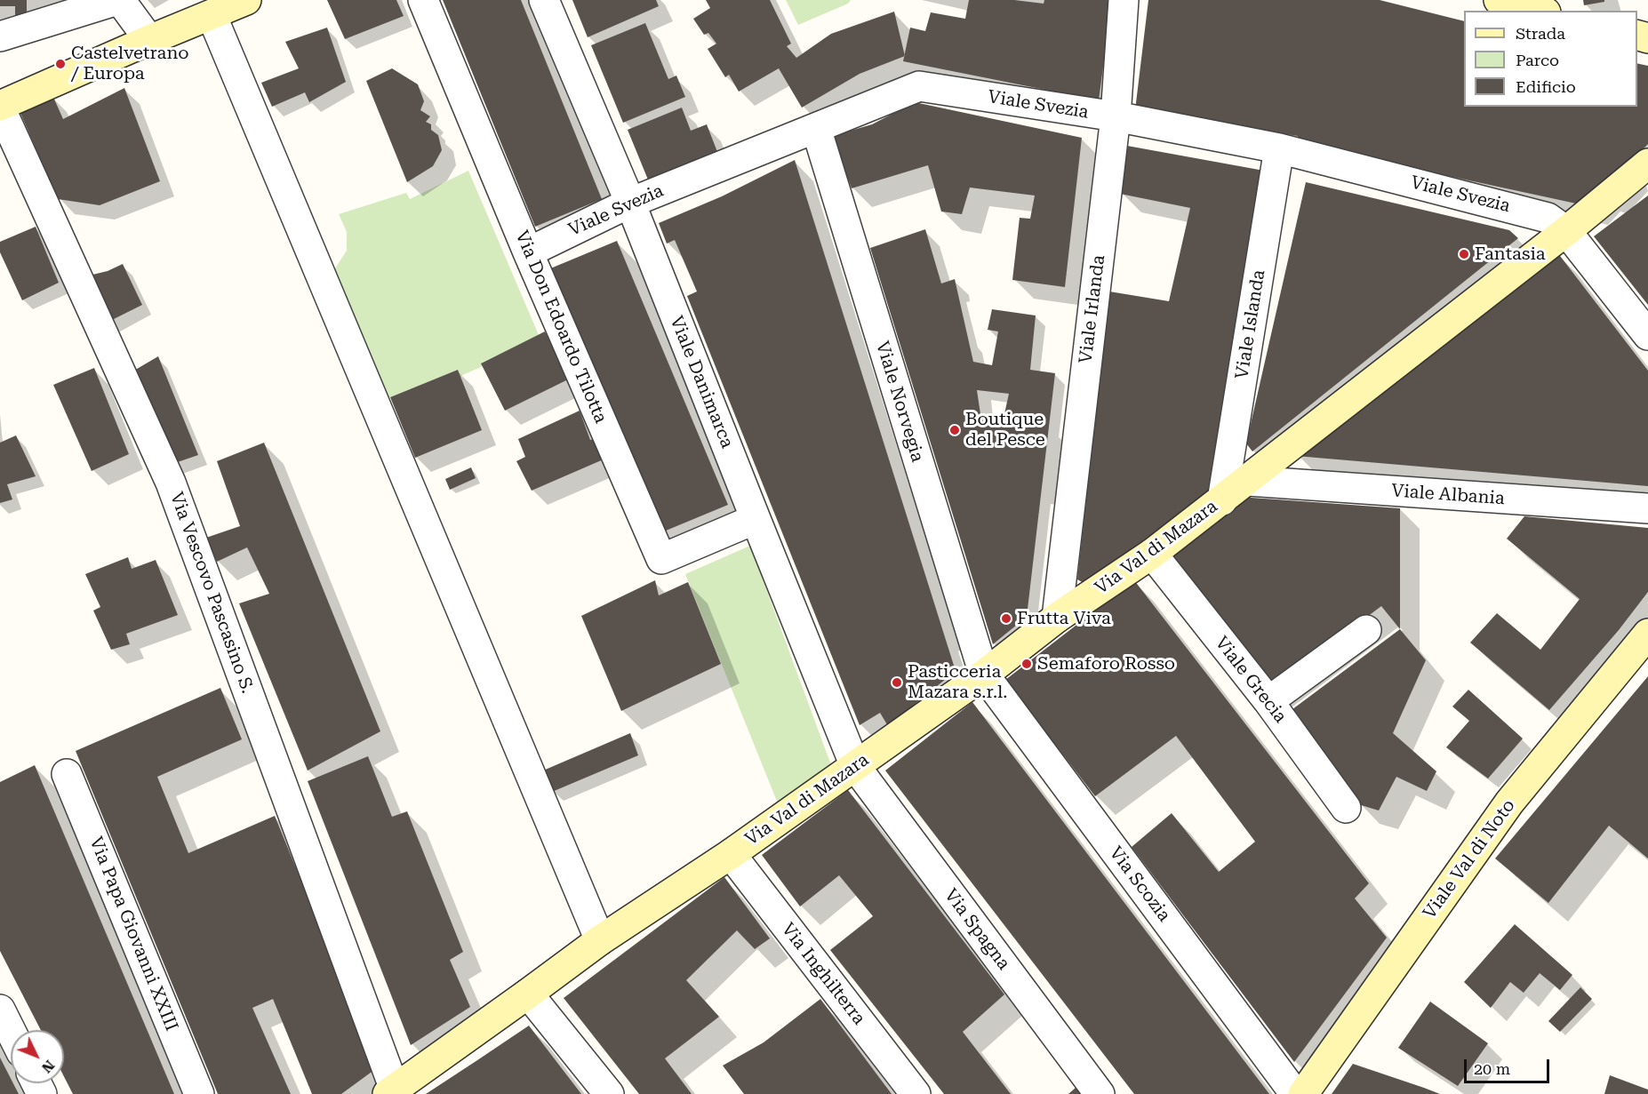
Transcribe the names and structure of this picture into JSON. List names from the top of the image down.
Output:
{
  "streets": {
    "street": [
      "Viale Svezia",
      "Viale Irlanda",
      "Viale Islanda",
      "Via Don Edoardo Tilotta",
      "Viale Danimarca",
      "Viale Norvegia",
      "Viale Albania",
      "Via Val di Mazara",
      "Via Vescovo Pascasino S.",
      "Viale Grecia",
      "Viale Val di Noto",
      "Via Scozia",
      "Via Spagna",
      "Via Papa Giovanni XXIII",
      "Via Inghilterra"
    ]
  },
  "crossings": [
    ["Viale Svezia", "Viale Irlanda"],
    ["Viale Svezia", "Viale Islanda"],
    ["Viale Svezia", "Via Don Edoardo Tilotta"],
    ["Viale Svezia", "Viale Danimarca"],
    ["Viale Svezia", "Viale Norvegia"],
    ["Viale Svezia", "Via Val di Mazara"],
    ["Viale Irlanda", "Via Val di Mazara"],
    ["Viale Islanda", "Via Val di Mazara"],
    ["Via Don Edoardo Tilotta", "Viale Danimarca"],
    ["Viale Danimarca", "Via Val di Mazara"],
    ["Viale Danimarca", "Via Spagna"],
    ["Viale Norvegia", "Via Val di Mazara"],
    ["Viale Norvegia", "Via Scozia"],
    ["Viale Albania", "Via Val di Mazara"],
    ["Via Val di Mazara", "Via Vescovo Pascasino S."],
    ["Via Val di Mazara", "Viale Grecia"],
    ["Via Val di Mazara", "Via Scozia"],
    ["Via Val di Mazara", "Via Spagna"],
    ["Via Val di Mazara", "Via Inghilterra"]
  ],
  "places": [
    "Castelvetrano / Europa",
    "Fantasia",
    "Boutique del Pesce",
    "Frutta Viva",
    "Semaforo Rosso",
    "Pasticceria Mazara s.r.l."
  ],
  "legend": ["Strada", "Parco", "Edificio"],
  "scale_bar": "20 m",
  "north": "bottom right"
}
